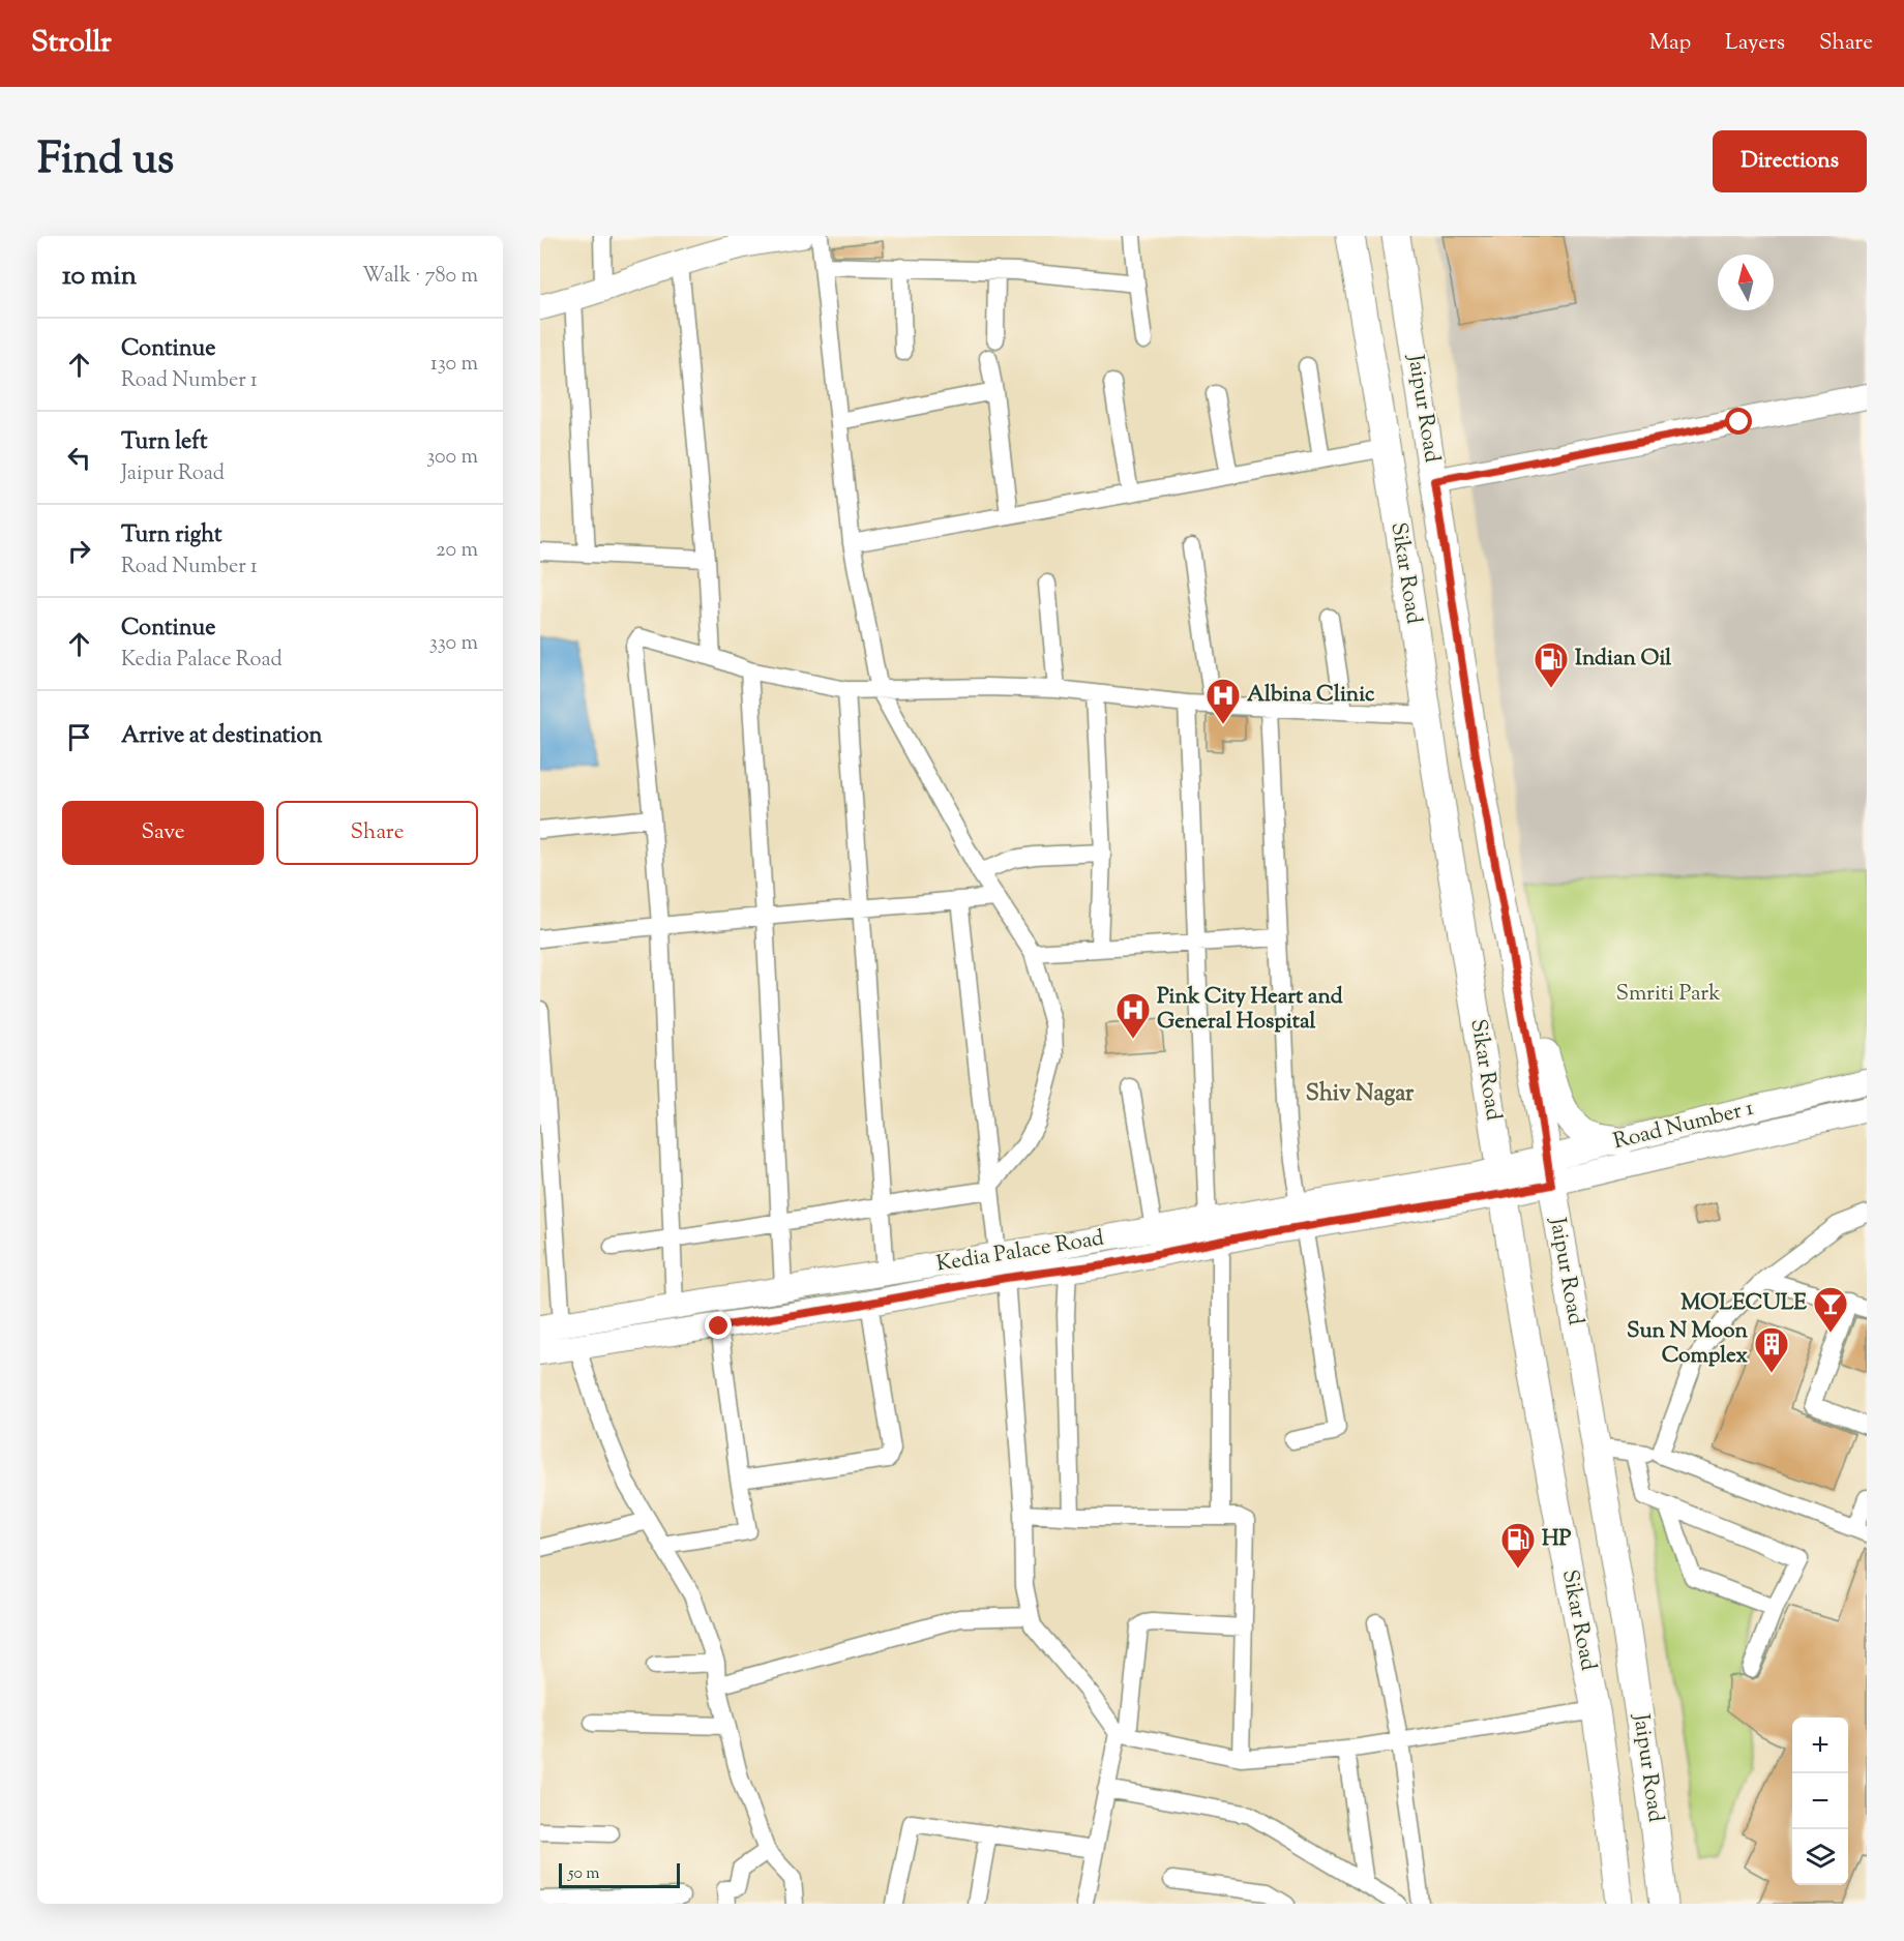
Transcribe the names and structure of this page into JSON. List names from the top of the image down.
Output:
{
  "streets": {
    "main road": ["Jaipur Road", "Sikar Road"],
    "street": ["Road Number 1", "Kedia Palace Road"]
  },
  "crossings": [
    ["Jaipur Road", "Road Number 1"],
    ["Sikar Road", "Road Number 1"],
    ["Sikar Road", "Kedia Palace Road"],
    ["Road Number 1", "Kedia Palace Road"]
  ],
  "districts": ["Shiv Nagar"],
  "parks": ["Smriti Park"],
  "places": {
    "fuel station": ["Indian Oil", "HP"],
    "hospital": ["Albina Clinic", "Pink City Heart and General Hospital"],
    "bar": ["MOLECULE"],
    "building": ["Sun N Moon Complex"]
  },
  "scale_bar": "50 m",
  "north": "top",
  "page": {
    "header": "Strollr",
    "nav": ["Map", "Layers", "Share"],
    "title": "Find us",
    "buttons": [
      "Directions",
      ["Save", "Share"]
    ],
    "heading": ["10 min", "Walk · 780 m"],
    "list": [
      ["Continue", "Road Number 1", "130 m"],
      ["Turn left", "Jaipur Road", "300 m"],
      ["Turn right", "Road Number 1", "20 m"],
      ["Continue", "Kedia Palace Road", "330 m"],
      "Arrive at destination"
    ],
    "map_buttons": ["+", "−"],
    "scale": "50 m"
  }
}
